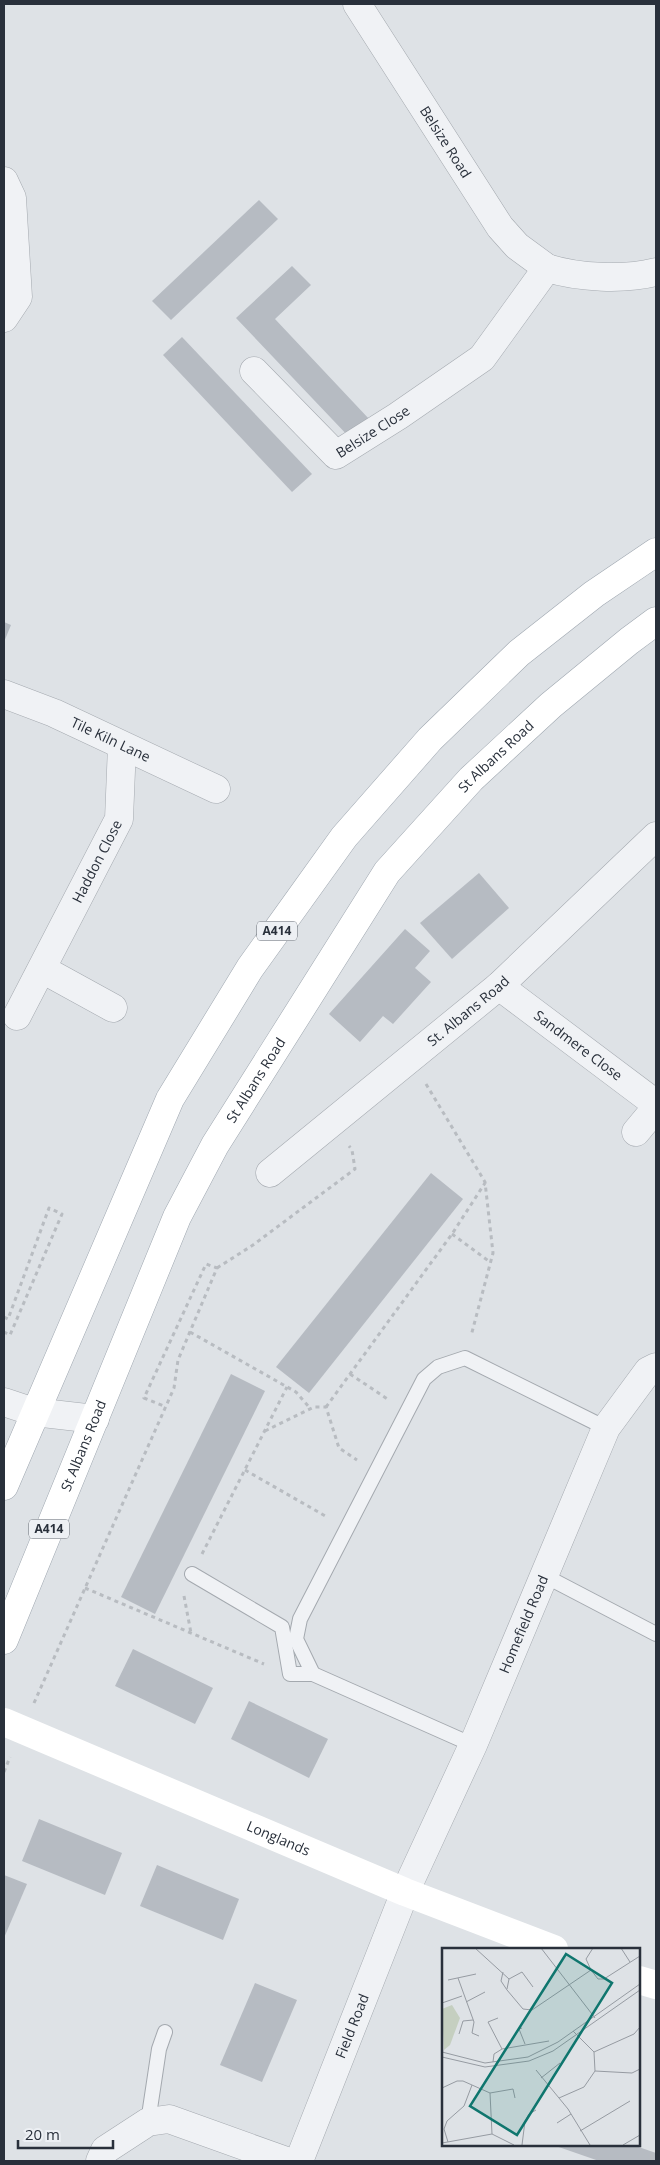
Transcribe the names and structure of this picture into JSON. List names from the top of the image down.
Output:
{
  "streets": {
    "main road": ["St Albans Road", "A414", "Longlands"],
    "street": [
      "Belsize Road",
      "Belsize Close",
      "Tile Kiln Lane",
      "Haddon Close",
      "St. Albans Road",
      "Sandmere Close",
      "Homefield Road",
      "Field Road"
    ]
  },
  "crossings": [
    ["Belsize Road", "Belsize Close"],
    ["Tile Kiln Lane", "Haddon Close"],
    ["St. Albans Road", "Sandmere Close"],
    ["Homefield Road", "Longlands"],
    ["Homefield Road", "Field Road"],
    ["Longlands", "Field Road"]
  ],
  "scale_bar": "20 m"
}
